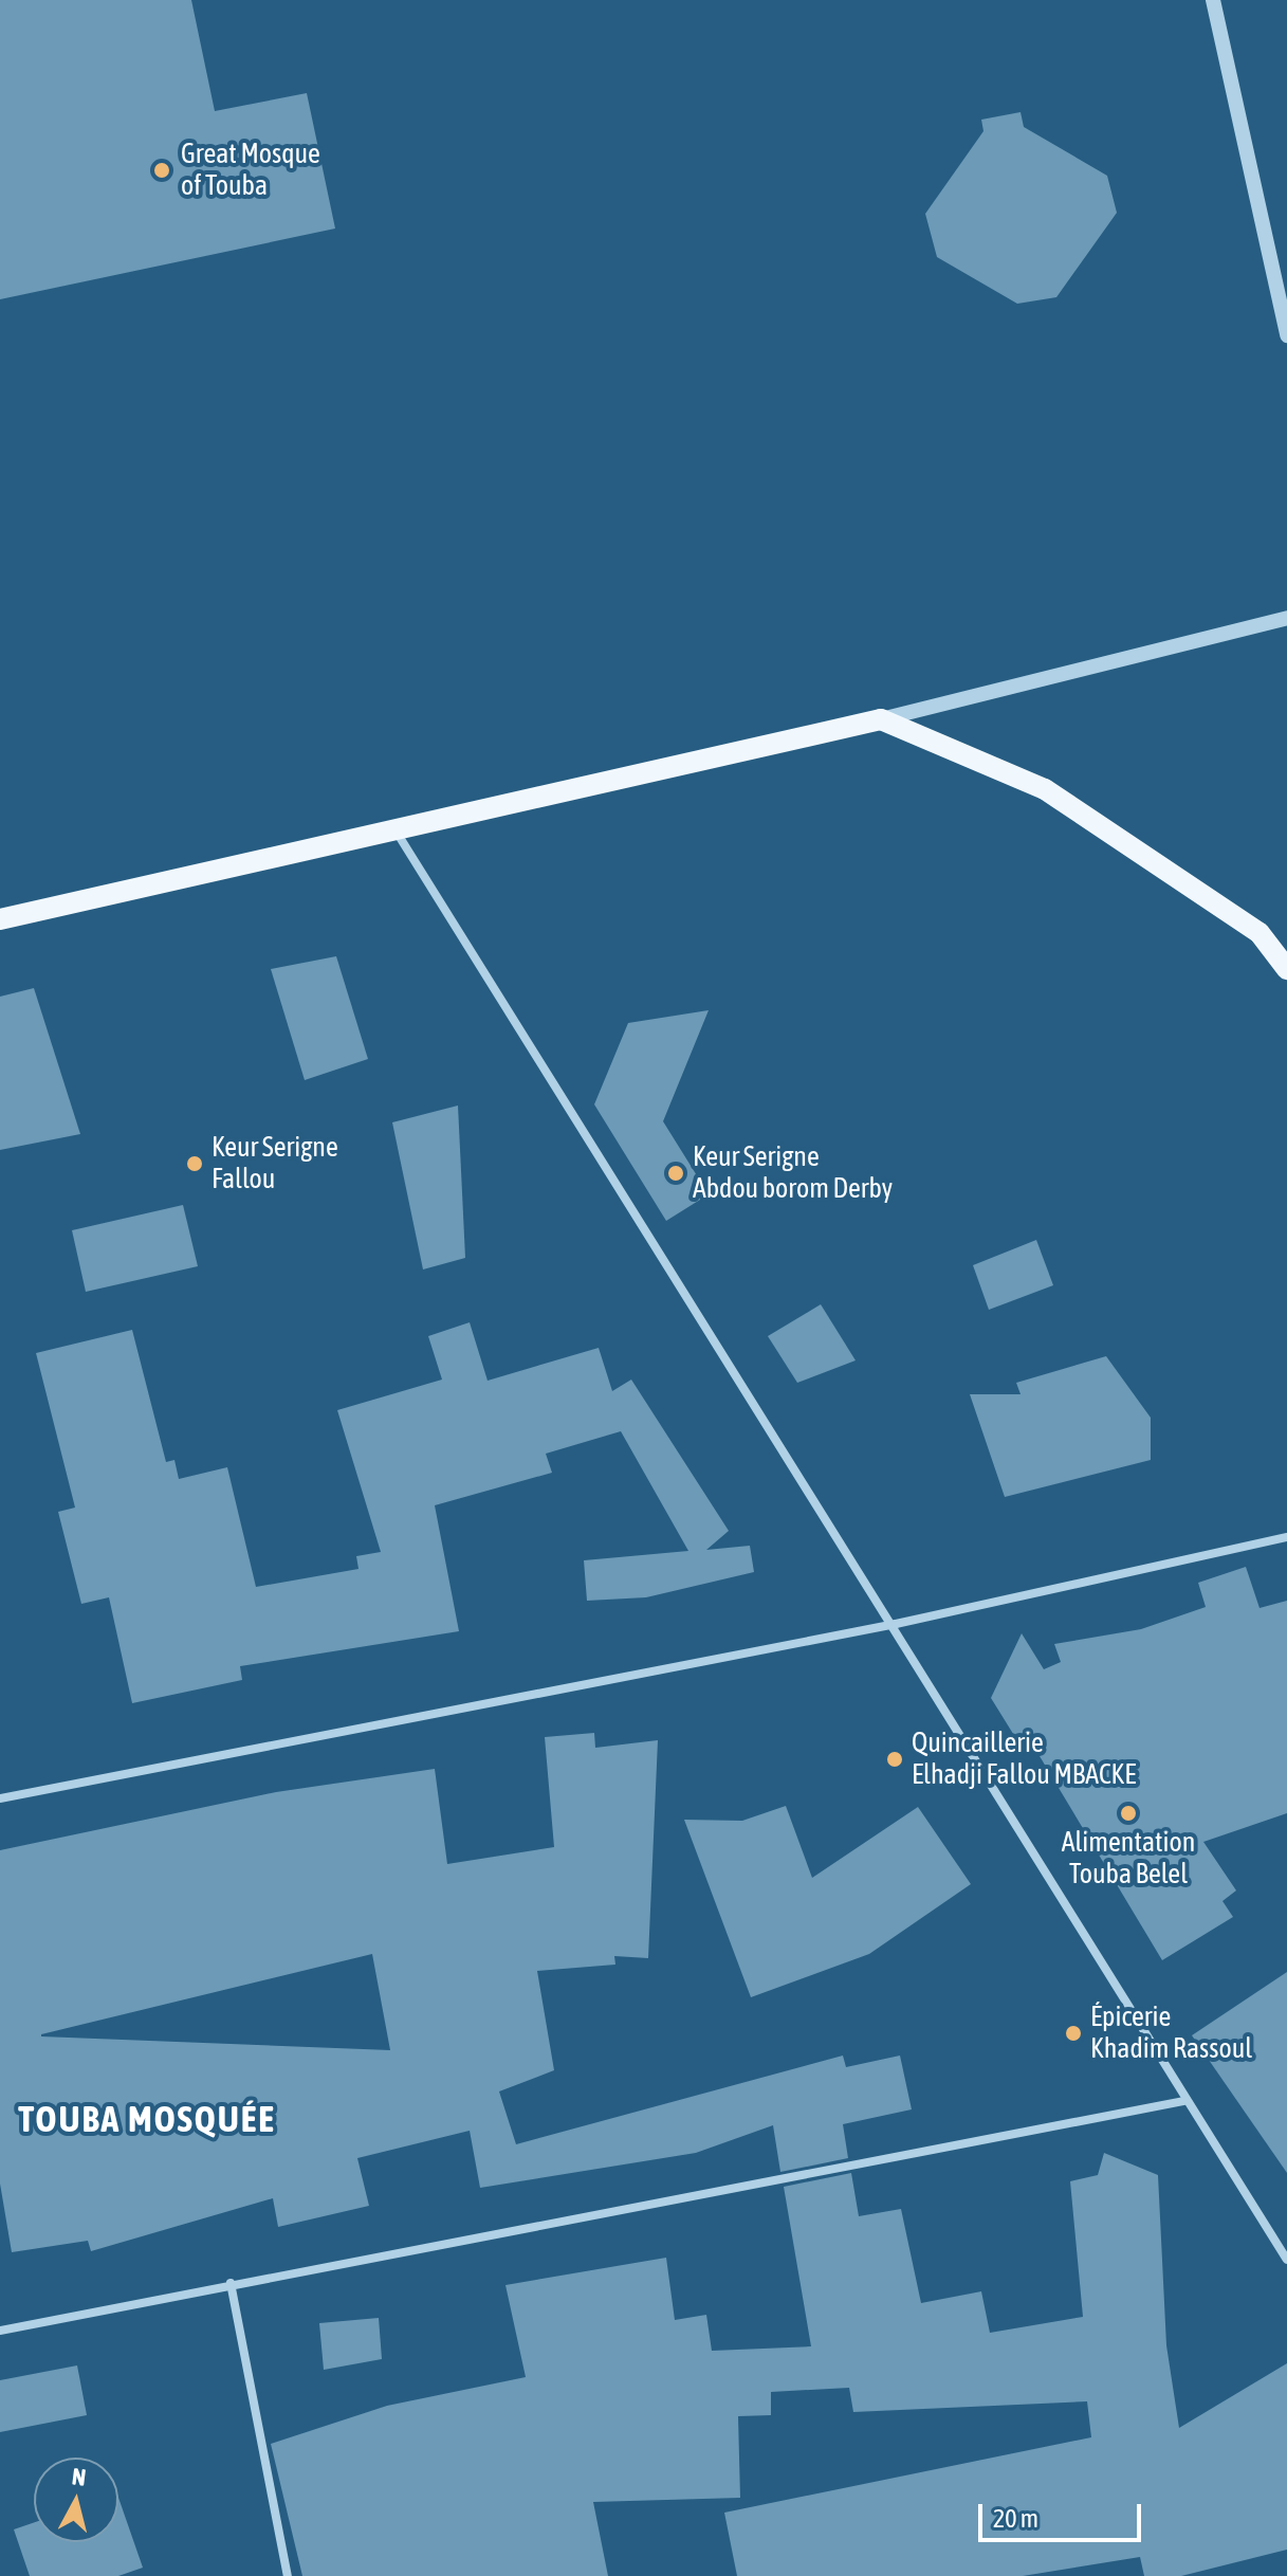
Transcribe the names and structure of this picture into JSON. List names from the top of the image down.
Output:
{
  "districts": ["TOUBA MOSQUÉE"],
  "places": [
    "Great Mosque of Touba",
    "Keur Serigne Fallou",
    "Keur Serigne Abdou borom Derby",
    "Quincaillerie Elhadji Fallou MBACKE",
    "Alimentation Touba Belel",
    "Épicerie Khadim Rassoul"
  ],
  "scale_bar": "20 m",
  "north": "top"
}
